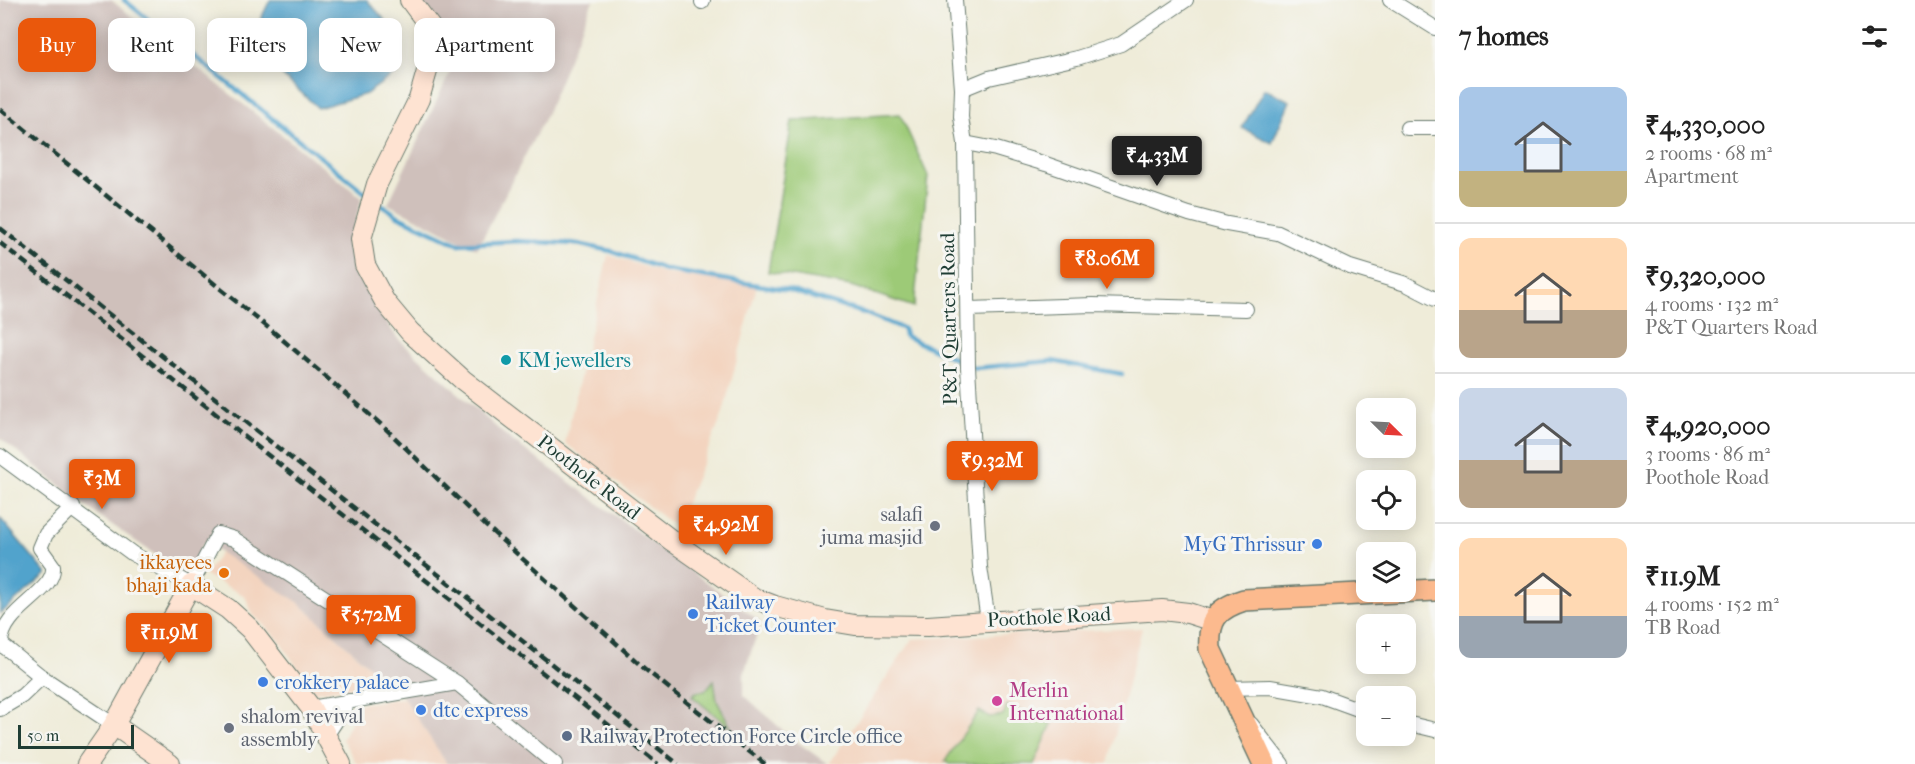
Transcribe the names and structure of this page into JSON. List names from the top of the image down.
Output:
{
  "streets": {
    "street": ["P&T Quarters Road", "Poothole Road"]
  },
  "crossings": [
    ["P&T Quarters Road", "Poothole Road"]
  ],
  "places": [
    "KM jewellers",
    "salafi juma masjid",
    "MyG Thrissur",
    "ikkayees bhaji kada",
    "Railway Ticket Counter",
    "crokkery palace",
    "Merlin International",
    "dtc express",
    "shalom revival assembly",
    "Railway Protection Force Circle office"
  ],
  "scale_bar": "50 m",
  "north": "bottom right",
  "page": {
    "heading": "7 homes",
    "chip": [
      "Buy",
      "Rent",
      "Filters",
      "New",
      "Apartment"
    ],
    "list": [
      {
        "name": "₹4,330,000",
        "note": "2 rooms · 68 m² · Apartment"
      },
      {
        "name": "₹9,320,000",
        "note": "4 rooms · 132 m² · P&T Quarters Road"
      },
      {
        "name": "₹4,920,000",
        "note": "3 rooms · 86 m² · Poothole Road"
      },
      {
        "name": "₹11.9M",
        "note": "4 rooms · 152 m² · TB Road"
      }
    ],
    "price": [
      "₹4.33M",
      "₹8.06M",
      "₹9.32M",
      "₹3M",
      "₹4.92M",
      "₹5.72M",
      "₹11.9M"
    ],
    "map_buttons": ["+", "−"],
    "scale": "50 m"
  }
}
